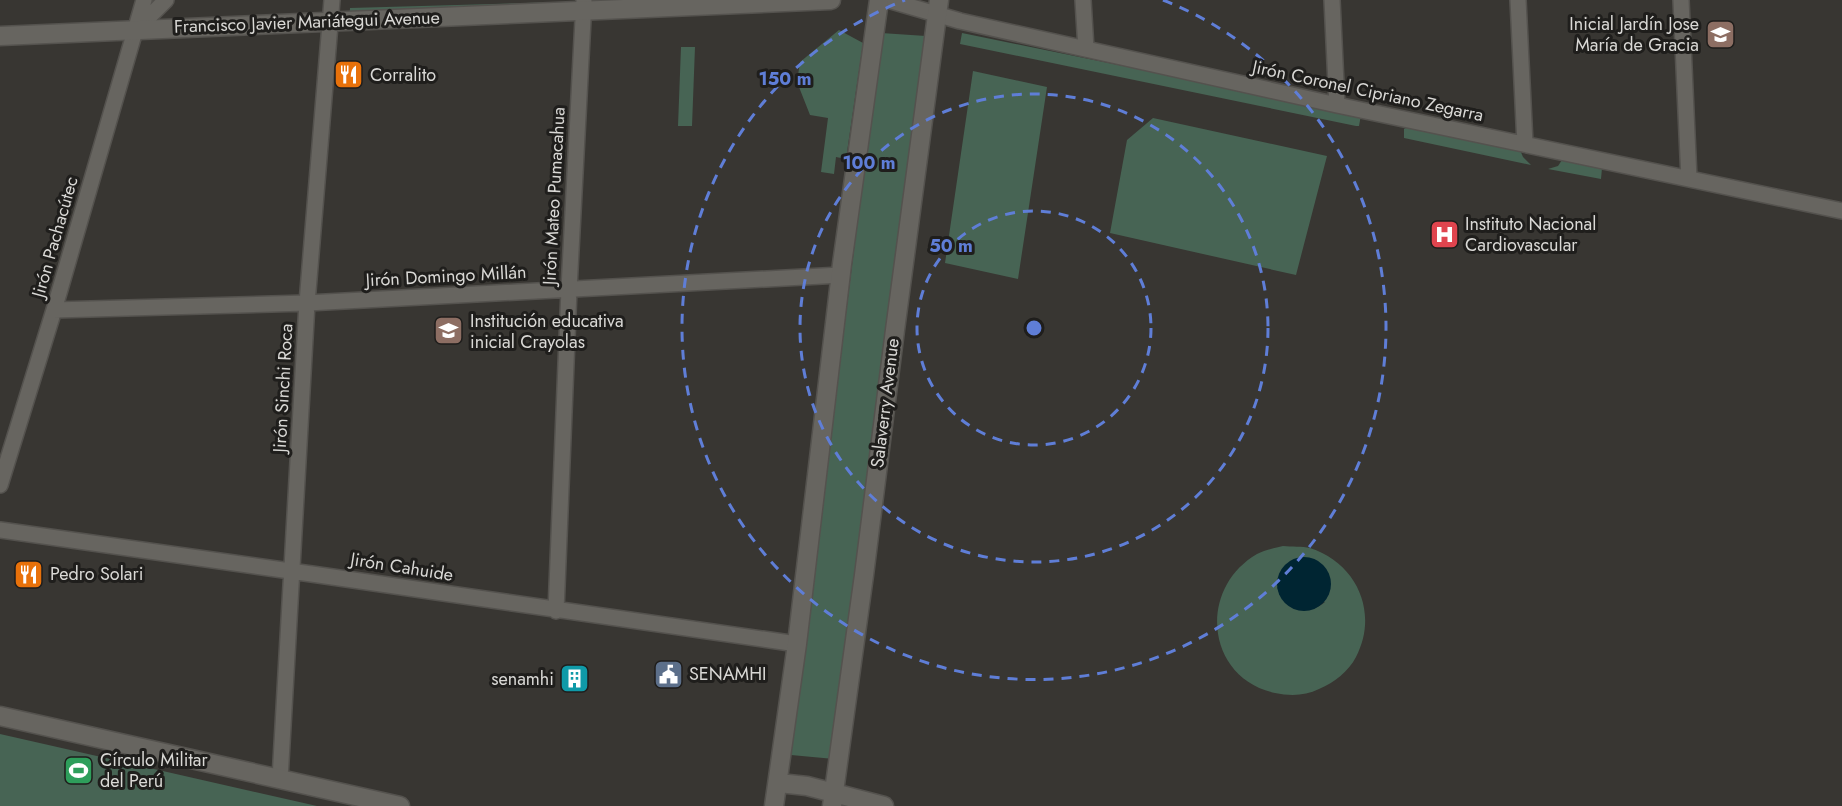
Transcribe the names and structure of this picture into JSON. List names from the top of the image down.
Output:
{
  "streets": {
    "main road": ["Francisco Javier Mariátegui Avenue", "Salaverry Avenue"],
    "street": [
      "Jirón Coronel Cipriano Zegarra",
      "Jirón Mateo Pumacahua",
      "Jirón Pachacútec",
      "Jirón Domingo Millán",
      "Jirón Sinchi Roca",
      "Jirón Cahuide"
    ]
  },
  "crossings": [
    ["Francisco Javier Mariátegui Avenue", "Jirón Mateo Pumacahua"],
    ["Francisco Javier Mariátegui Avenue", "Jirón Pachacútec"],
    ["Francisco Javier Mariátegui Avenue", "Jirón Sinchi Roca"],
    ["Jirón Coronel Cipriano Zegarra", "Salaverry Avenue"],
    ["Jirón Mateo Pumacahua", "Jirón Domingo Millán"],
    ["Jirón Mateo Pumacahua", "Jirón Cahuide"],
    ["Jirón Pachacútec", "Jirón Domingo Millán"],
    ["Jirón Domingo Millán", "Jirón Sinchi Roca"],
    ["Jirón Sinchi Roca", "Jirón Cahuide"]
  ],
  "places": {
    "school or university": ["Inicial Jardín Jose María de Gracia", "Institución educativa inicial Crayolas"],
    "restaurant": ["Corralito", "Pedro Solari"],
    "hospital": ["Instituto Nacional Cardiovascular"],
    "public building": ["SENAMHI"],
    "building": ["senamhi"],
    "sports": ["Círculo Militar del Perú"]
  },
  "rings": ["150 m", "100 m", "50 m"]
}
